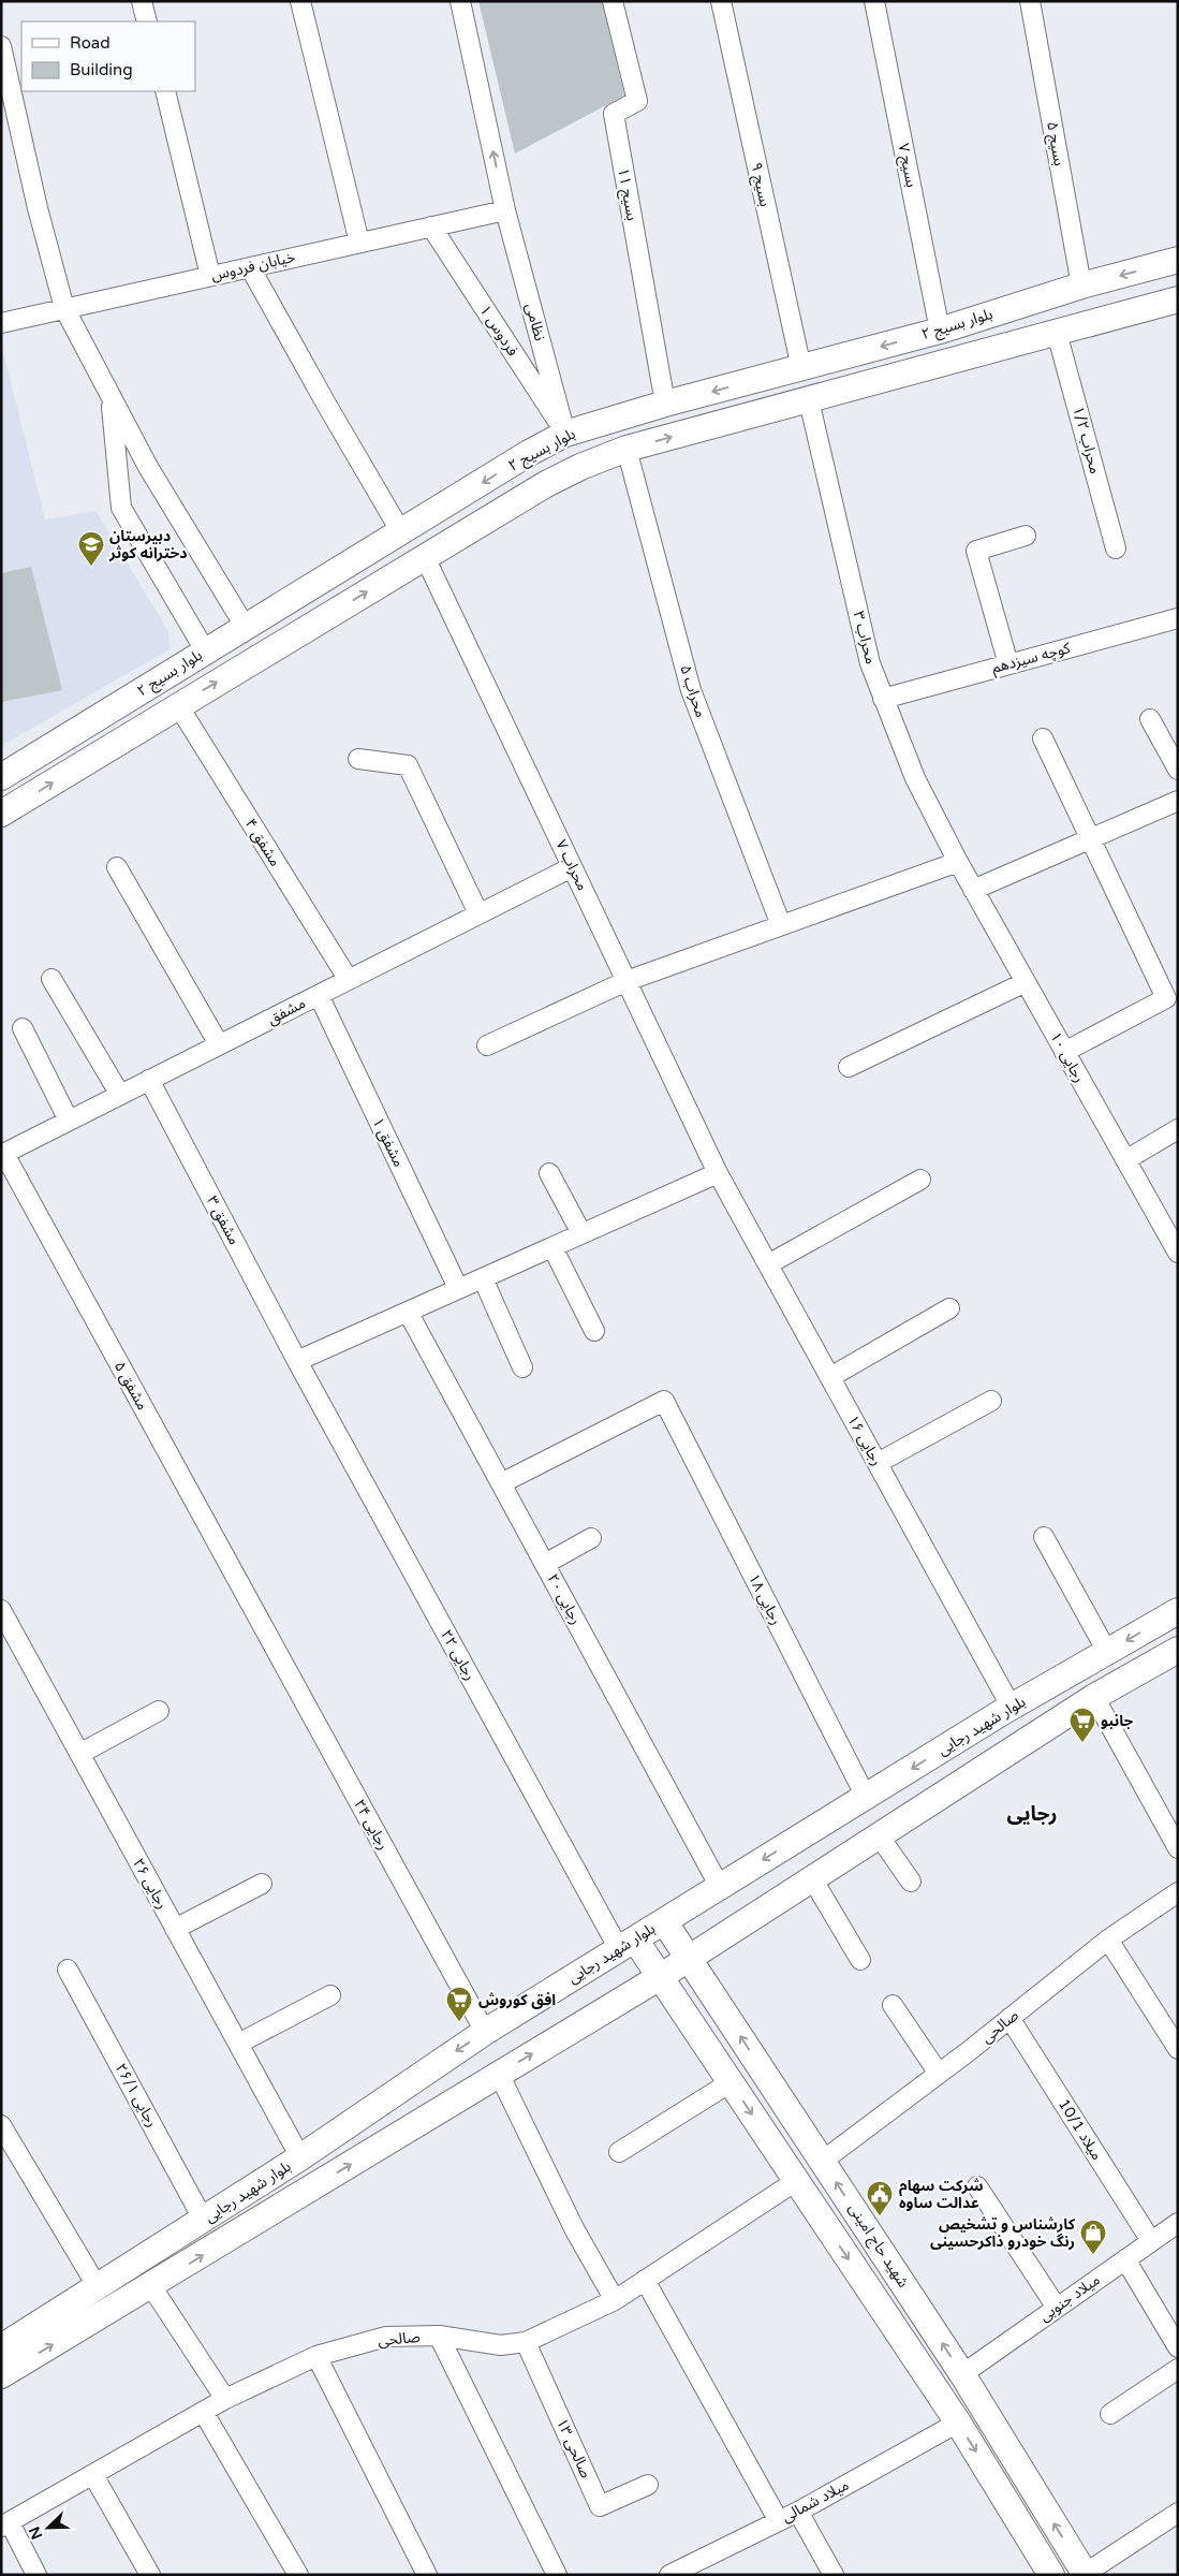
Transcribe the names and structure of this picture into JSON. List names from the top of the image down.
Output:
{
  "streets": {
    "main road": ["بلوار بسیج ۲", "بلوار شهید رجایی", "شهید حاج امینی"],
    "street": [
      "۵ بسیج",
      "۷ بسیج",
      "۹ بسیج",
      "۱۱ بسیج",
      "خیابان فردوس",
      "نظامی",
      "فردوس ۱",
      "محراب ۱/۲",
      "محراب ۳",
      "کوچه سیزدهم",
      "محراب ۵",
      "مشفق ۴",
      "محراب ۷",
      "مشفق",
      "رجایی ۱۰",
      "مشفق ۱",
      "مشفق ۳",
      "مشفق ۵",
      "رجایی ۱۶",
      "رجایی ۲۰",
      "رجایی ۱۸",
      "رجایی ۲۲",
      "رجایی ۲۴",
      "رجایی ۲۶",
      "صالحی",
      "رجایی ۲۶/۱",
      "میلاد 10/1",
      "میلاد جنوبی",
      "صالحی ۱۳",
      "میلاد شمالی"
    ]
  },
  "crossings": [
    ["۵ بسیج", "بلوار بسیج ۲"],
    ["۷ بسیج", "بلوار بسیج ۲"],
    ["۹ بسیج", "بلوار بسیج ۲"],
    ["۱۱ بسیج", "بلوار بسیج ۲"],
    ["خیابان فردوس", "نظامی"],
    ["خیابان فردوس", "فردوس ۱"],
    ["نظامی", "بلوار بسیج ۲"],
    ["نظامی", "فردوس ۱"],
    ["بلوار بسیج ۲", "فردوس ۱"],
    ["محراب ۳", "کوچه سیزدهم"],
    ["محراب ۳", "رجایی ۱۰"],
    ["مشفق ۴", "مشفق"],
    ["محراب ۷", "مشفق"],
    ["محراب ۷", "رجایی ۱۶"],
    ["مشفق", "مشفق ۱"],
    ["مشفق", "مشفق ۳"],
    ["مشفق", "مشفق ۵"],
    ["مشفق ۳", "رجایی ۲۲"],
    ["مشفق ۵", "رجایی ۲۴"],
    ["رجایی ۱۶", "بلوار شهید رجایی"],
    ["رجایی ۲۰", "رجایی ۱۸"],
    ["رجایی ۲۰", "بلوار شهید رجایی"],
    ["رجایی ۱۸", "بلوار شهید رجایی"],
    ["رجایی ۲۲", "بلوار شهید رجایی"],
    ["بلوار شهید رجایی", "رجایی ۲۴"],
    ["بلوار شهید رجایی", "رجایی ۲۶"],
    ["بلوار شهید رجایی", "رجایی ۲۶/۱"],
    ["بلوار شهید رجایی", "شهید حاج امینی"],
    ["صالحی", "میلاد 10/1"],
    ["صالحی", "شهید حاج امینی"],
    ["صالحی", "صالحی ۱۳"],
    ["میلاد 10/1", "میلاد جنوبی"],
    ["شهید حاج امینی", "میلاد جنوبی"]
  ],
  "districts": ["رجایی"],
  "places": {
    "school or university": ["دبیرستان دخترانه کوثر"],
    "supermarket": ["جانبو", "افق کوروش"],
    "public building": ["شرکت سهام عدالت ساوه"],
    "shop": ["کارشناس و تشخیص رنگ خودرو ذاکرحسینی"]
  },
  "legend": ["Road", "Building"],
  "north": "bottom left"
}
